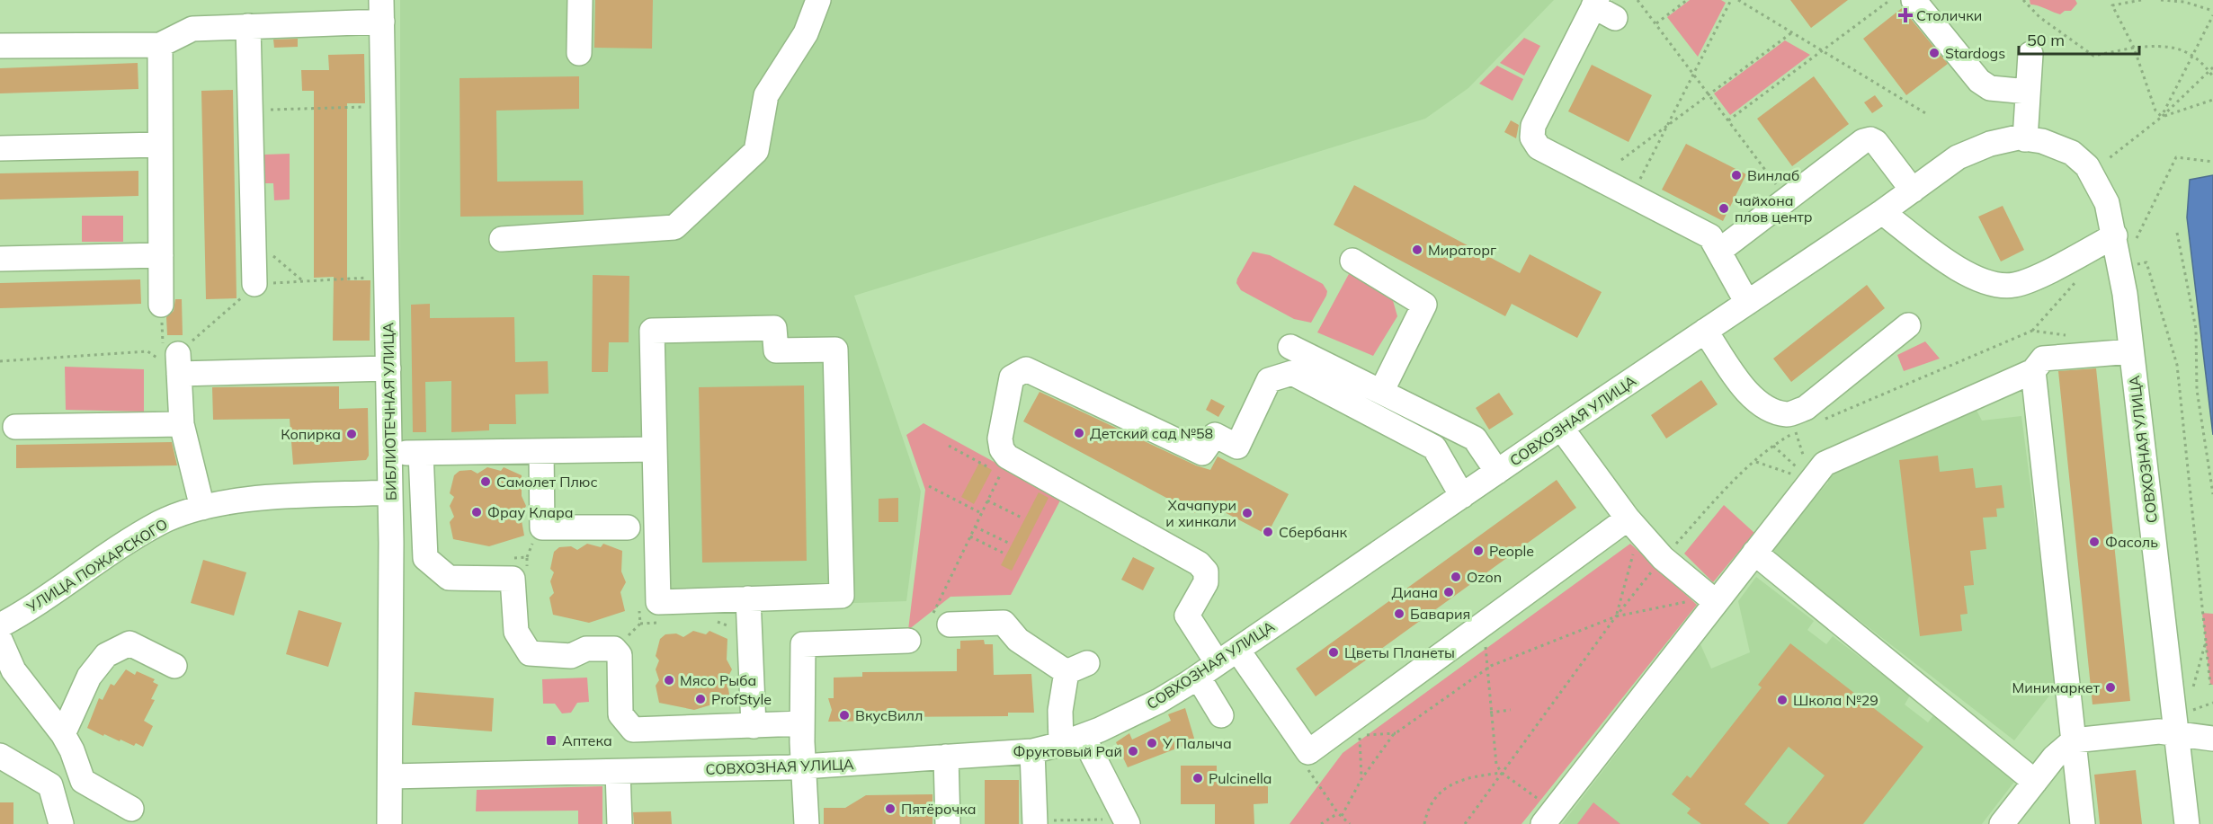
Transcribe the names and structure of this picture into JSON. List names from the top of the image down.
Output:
{
  "streets": {
    "street": ["БИБЛИОТЕЧНАЯ УЛИЦА", "СОВХОЗНАЯ УЛИЦА", "УЛИЦА ПОЖАРСКОГО"]
  },
  "crossings": [
    ["БИБЛИОТЕЧНАЯ УЛИЦА", "СОВХОЗНАЯ УЛИЦА"],
    ["БИБЛИОТЕЧНАЯ УЛИЦА", "УЛИЦА ПОЖАРСКОГО"]
  ],
  "places": {
    "health": ["Столички"],
    "other": [
      "Stardogs",
      "Винлаб",
      "чайхона плов центр",
      "Мираторг",
      "Детский сад №58",
      "Копирка",
      "Самолет Плюс",
      "Фрау Клара",
      "Хачапури и хинкали",
      "Сбербанк",
      "Фасоль",
      "People",
      "Ozon",
      "Диана",
      "Бавария",
      "Цветы Планеты",
      "Мясо Рыба",
      "Минимаркет",
      "ProfStyle",
      "Школа №29",
      "ВкусВилл",
      "У Палыча",
      "Фруктовый Рай",
      "Pulcinella",
      "Пятёрочка"
    ],
    "transit": ["Аптека"]
  },
  "scale_bar": "50 m"
}
